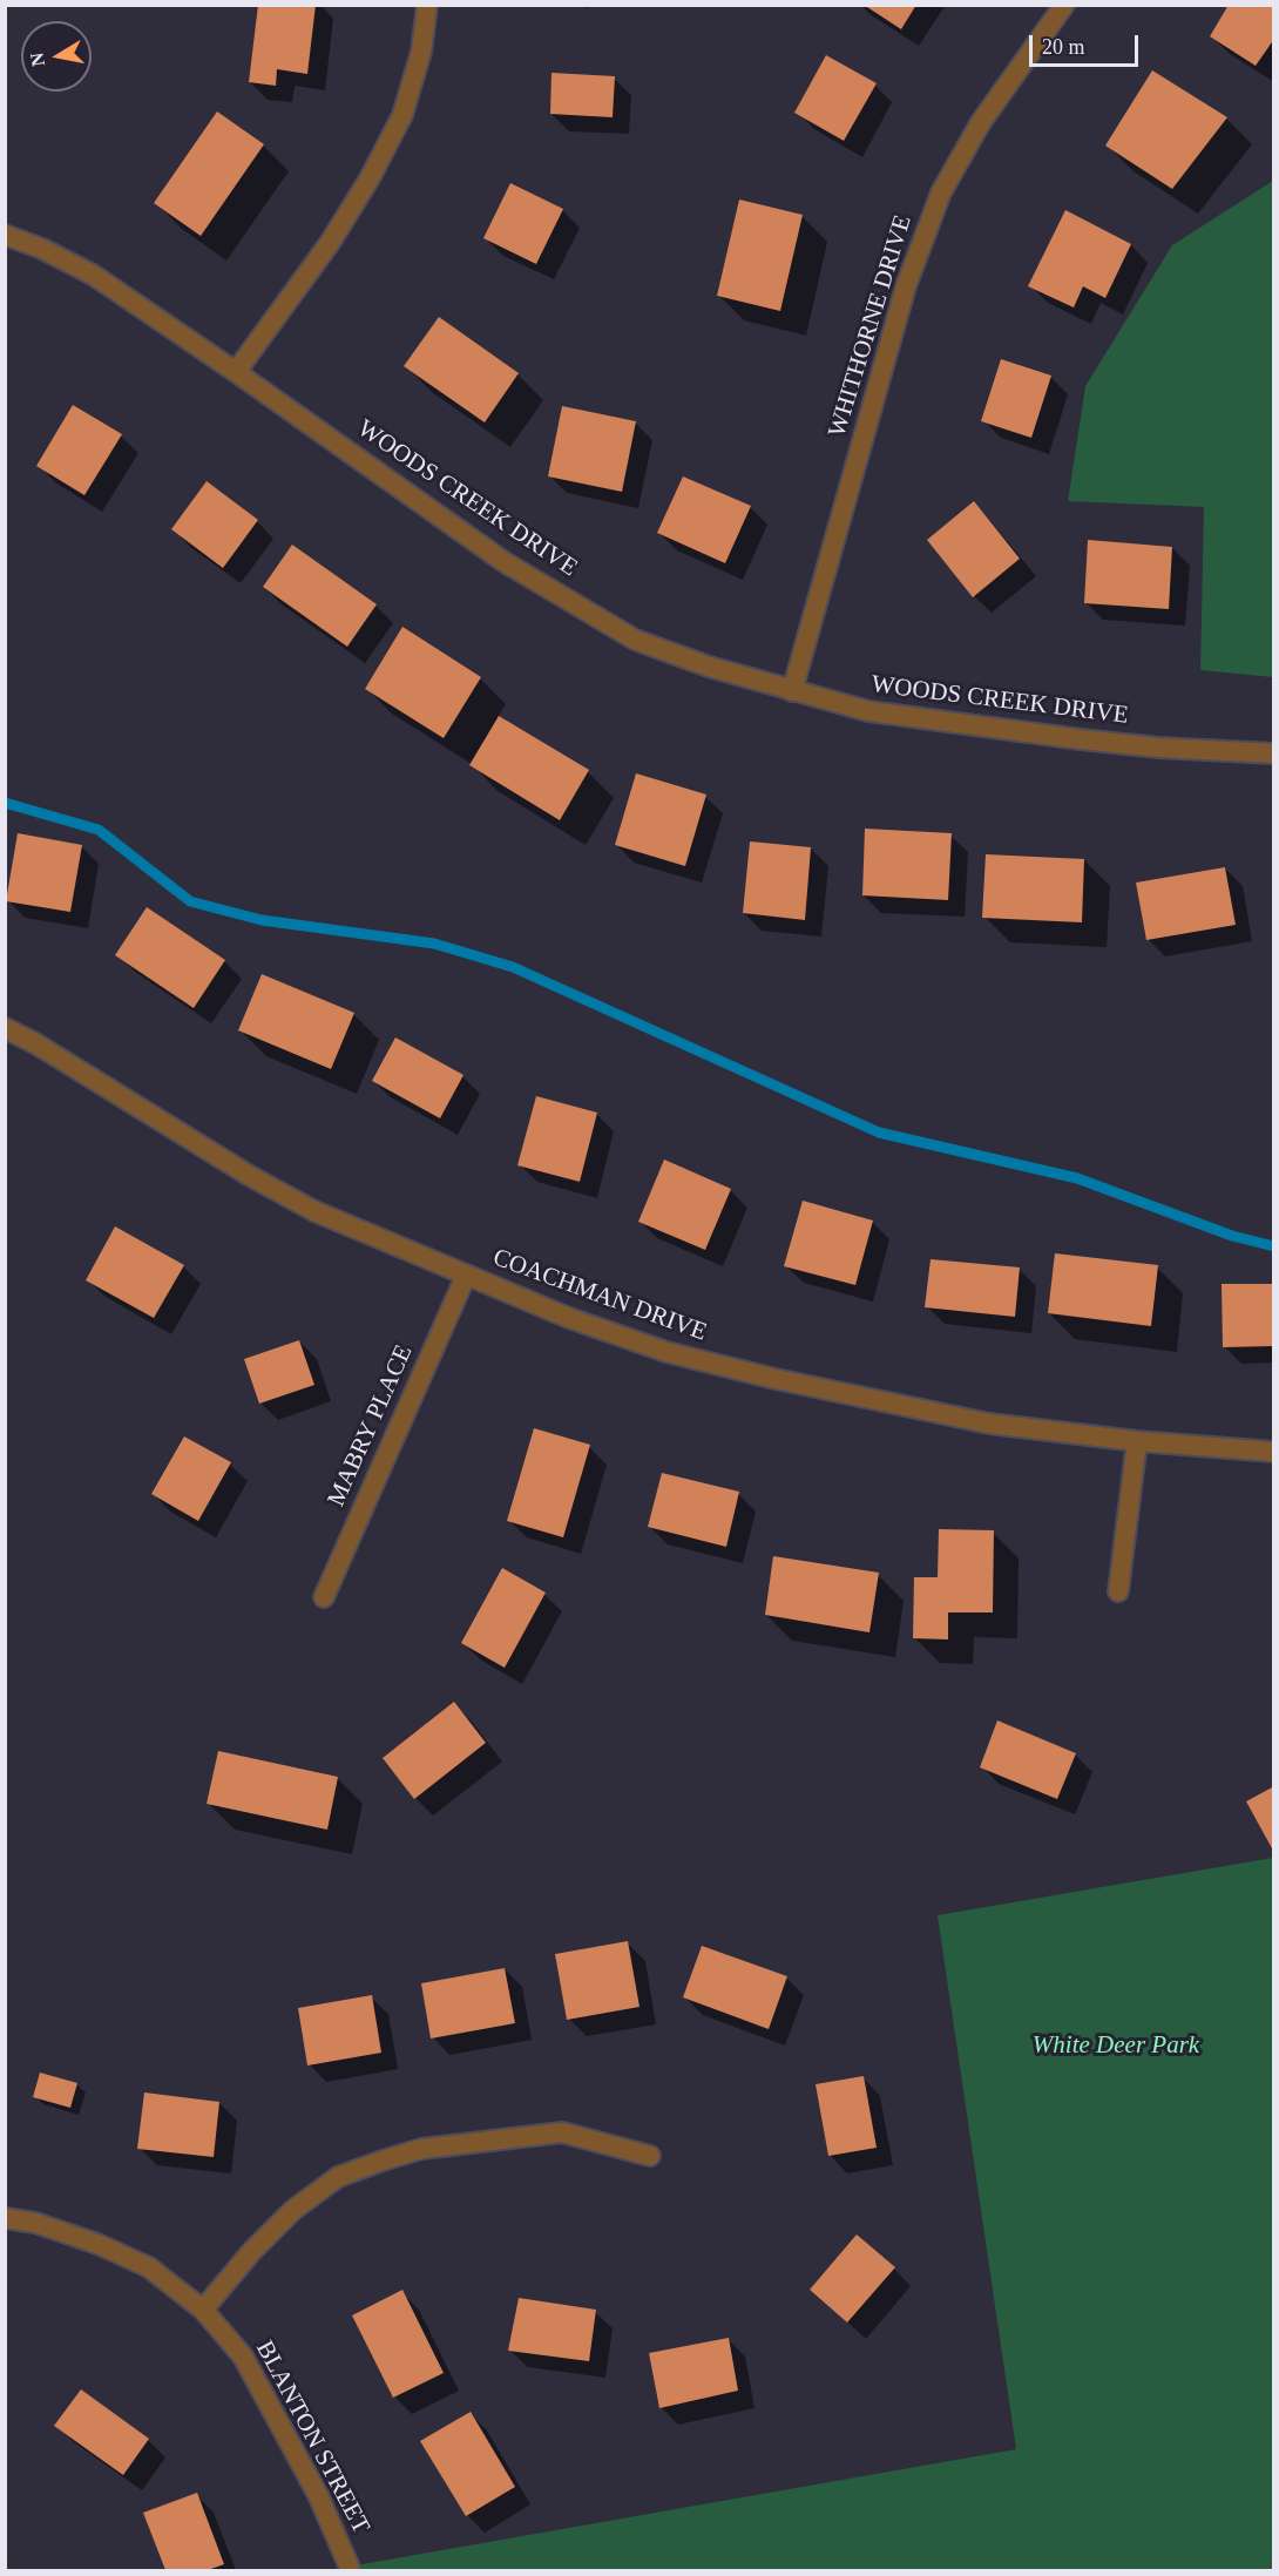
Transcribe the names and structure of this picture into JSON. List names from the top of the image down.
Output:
{
  "streets": {
    "street": [
      "WHITHORNE DRIVE",
      "WOODS CREEK DRIVE",
      "COACHMAN DRIVE",
      "MABRY PLACE",
      "BLANTON STREET"
    ]
  },
  "crossings": [
    ["WHITHORNE DRIVE", "WOODS CREEK DRIVE"],
    ["COACHMAN DRIVE", "MABRY PLACE"]
  ],
  "parks": ["White Deer Park"],
  "scale_bar": "20 m",
  "north": "left"
}
